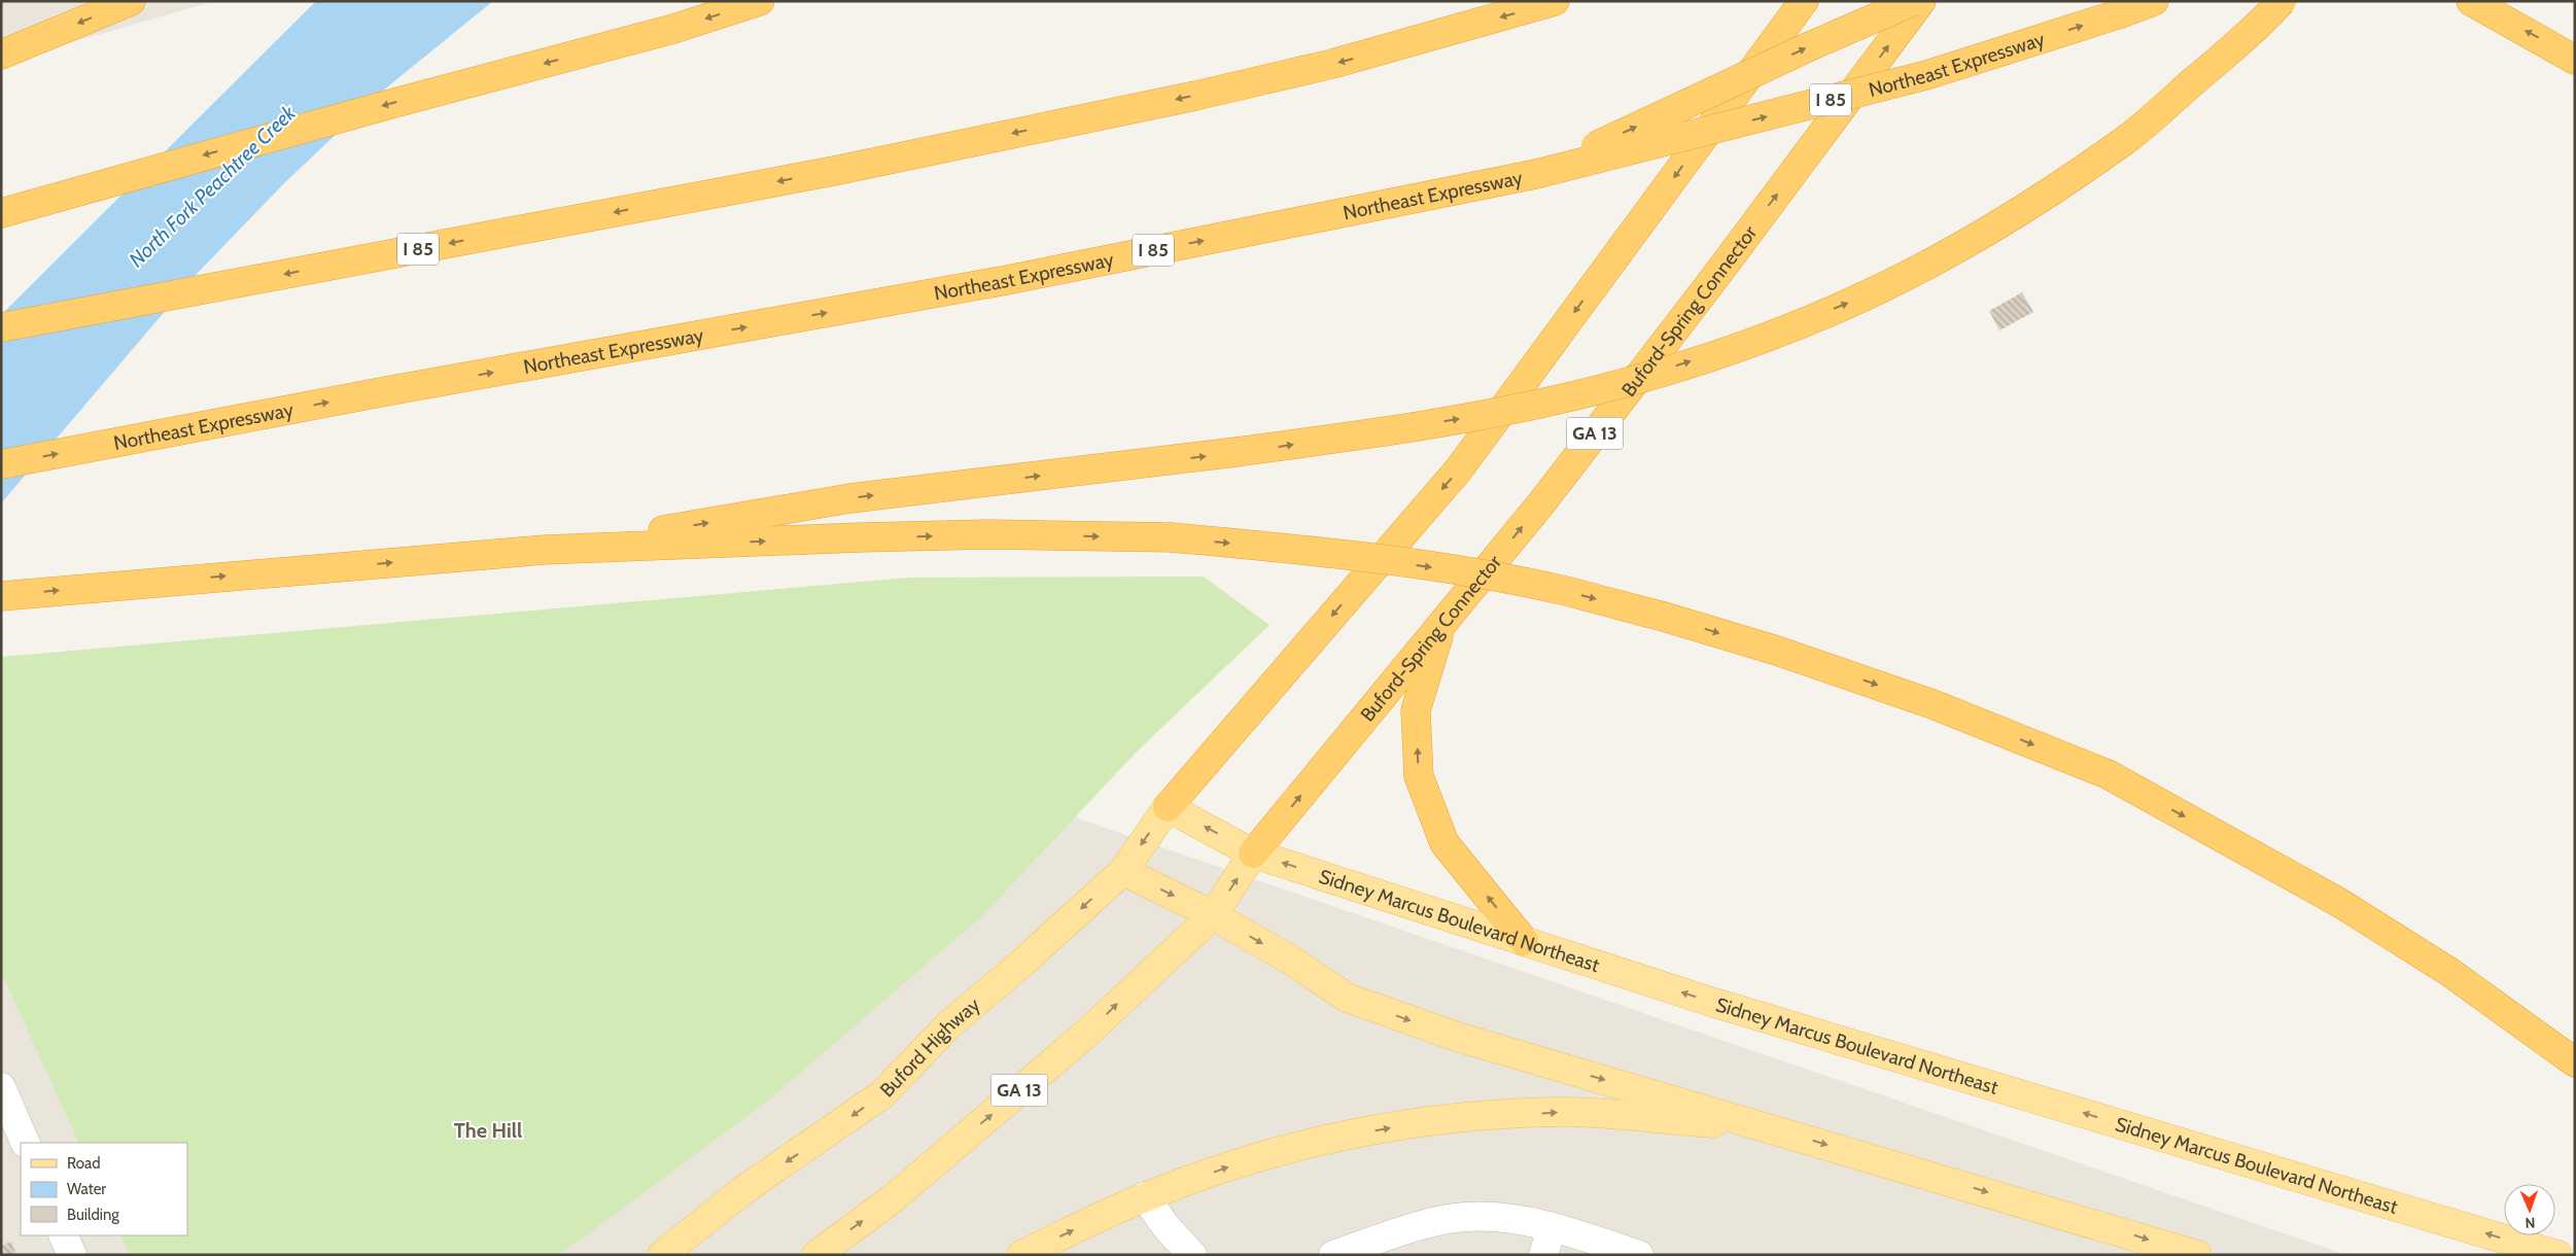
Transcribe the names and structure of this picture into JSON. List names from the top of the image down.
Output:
{
  "streets": {
    "highway": [
      "Northeast Expressway",
      "I 85",
      "Buford-Spring Connector",
      "GA 13"
    ],
    "main road": ["Sidney Marcus Boulevard Northeast", "Buford Highway"]
  },
  "crossings": [
    ["Buford-Spring Connector", "GA 13"],
    ["Buford-Spring Connector", "Sidney Marcus Boulevard Northeast"],
    ["GA 13", "Sidney Marcus Boulevard Northeast"],
    ["Sidney Marcus Boulevard Northeast", "Buford Highway"]
  ],
  "districts": ["The Hill"],
  "water": ["North Fork Peachtree Creek"],
  "legend": ["Road", "Water", "Building"],
  "north": "bottom"
}
